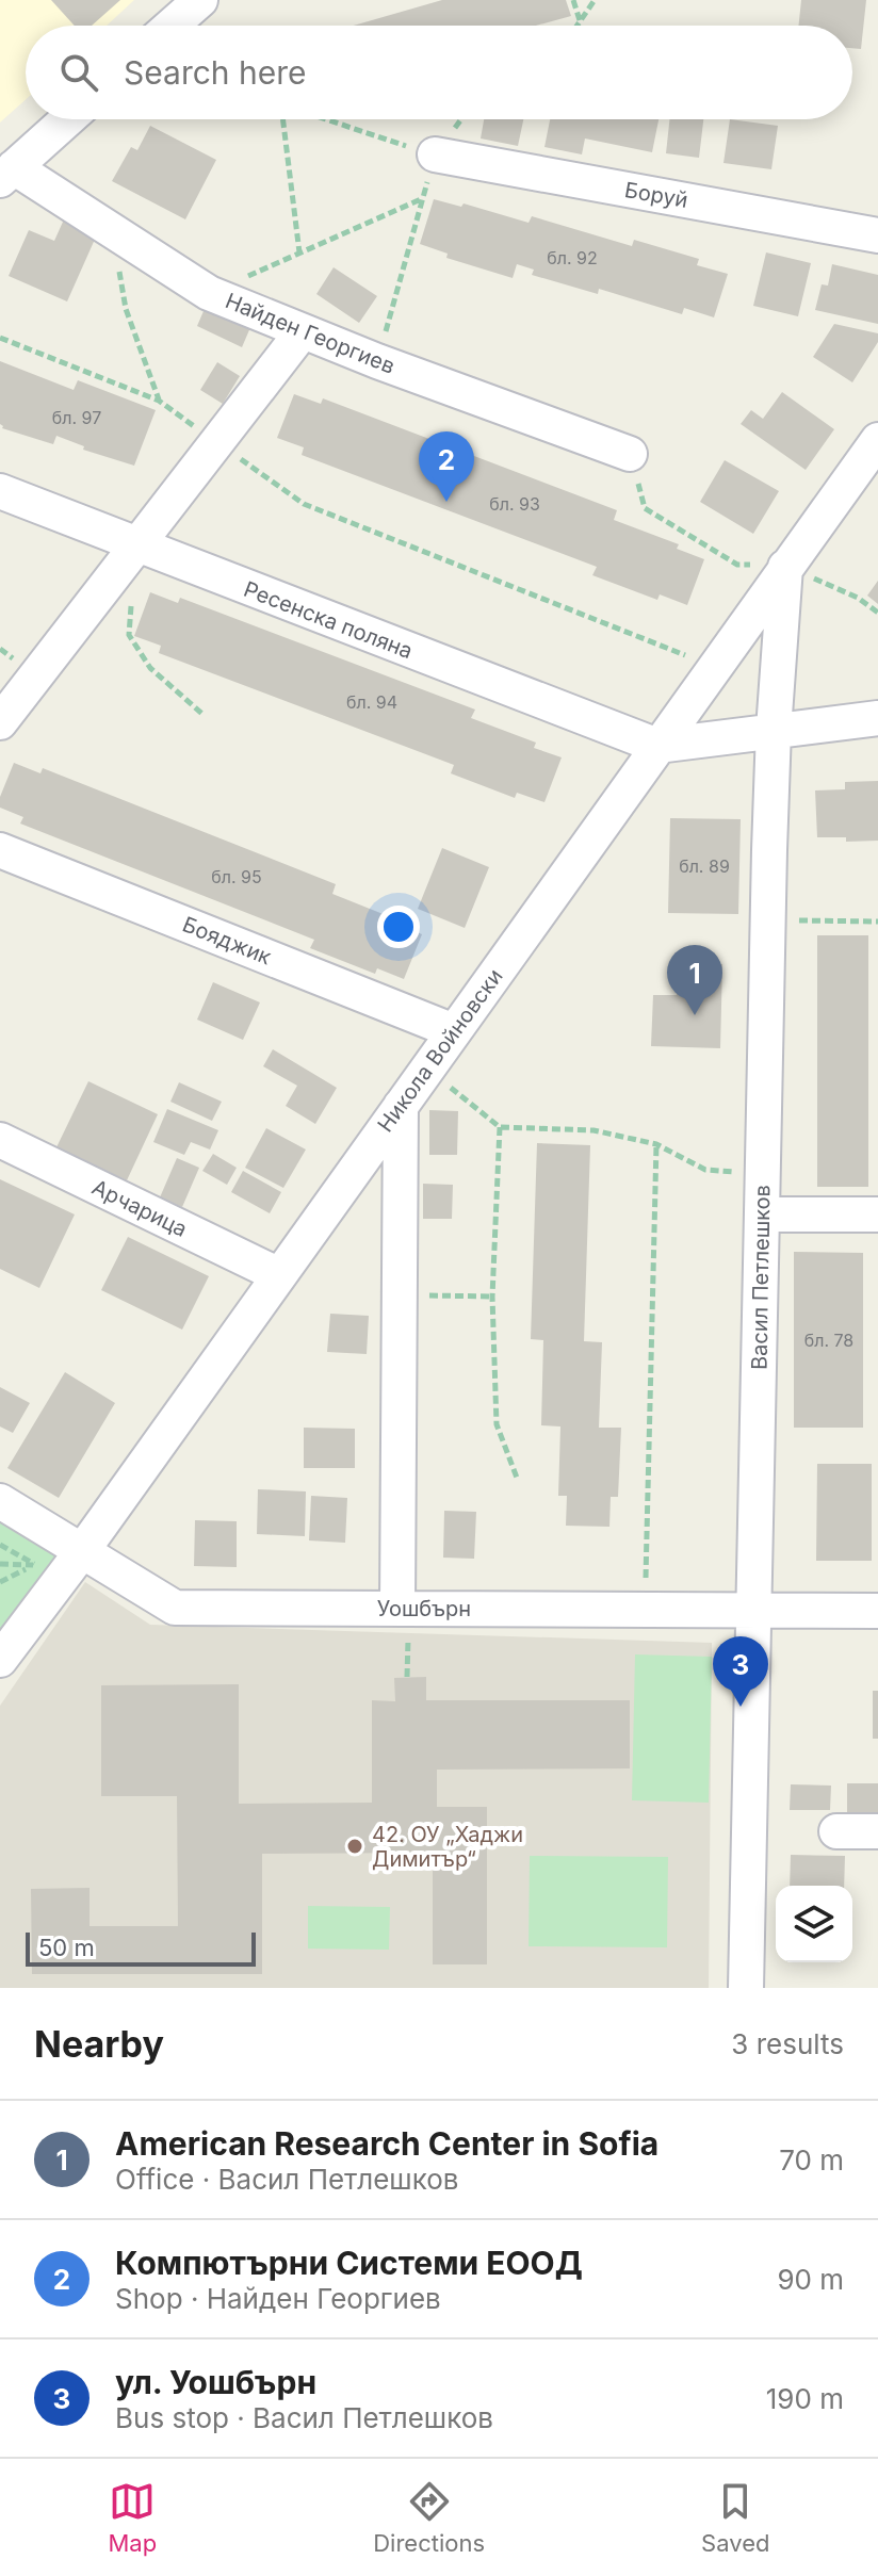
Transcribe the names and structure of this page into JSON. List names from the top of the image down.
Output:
{
  "streets": {
    "street": [
      "Боруй",
      "Найден Георгиев",
      "Ресенска поляна",
      "Бояджик",
      "Никола Войновски",
      "Арчарица",
      "Васил Петлешков",
      "Уошбърн"
    ]
  },
  "crossings": [
    ["Ресенска поляна", "Никола Войновски"],
    ["Бояджик", "Никола Войновски"],
    ["Никола Войновски", "Арчарица"],
    ["Никола Войновски", "Васил Петлешков"],
    ["Никола Войновски", "Уошбърн"],
    ["Васил Петлешков", "Уошбърн"]
  ],
  "places": ["42. ОУ „Хаджи Димитър“"],
  "house_numbers": [
    "бл. 92",
    "бл. 97",
    "бл. 93",
    "бл. 94",
    "бл. 89",
    "бл. 95",
    "бл. 78"
  ],
  "scale_bar": "50 m",
  "page": {
    "search": "Search here",
    "pins": ["2", "1", "3"],
    "scale": "50 m",
    "heading": ["Nearby", "3 results"],
    "list": [
      {
        "mark": "1",
        "name": "American Research Center in Sofia",
        "note": "Office · Васил Петлешков",
        "value": "70 m"
      },
      {
        "mark": "2",
        "name": "Компютърни Системи ЕООД",
        "note": "Shop · Найден Георгиев",
        "value": "90 m"
      },
      {
        "mark": "3",
        "name": "ул. Уошбърн",
        "note": "Bus stop · Васил Петлешков",
        "value": "190 m"
      }
    ],
    "nav": ["Map", "Directions", "Saved"]
  }
}
